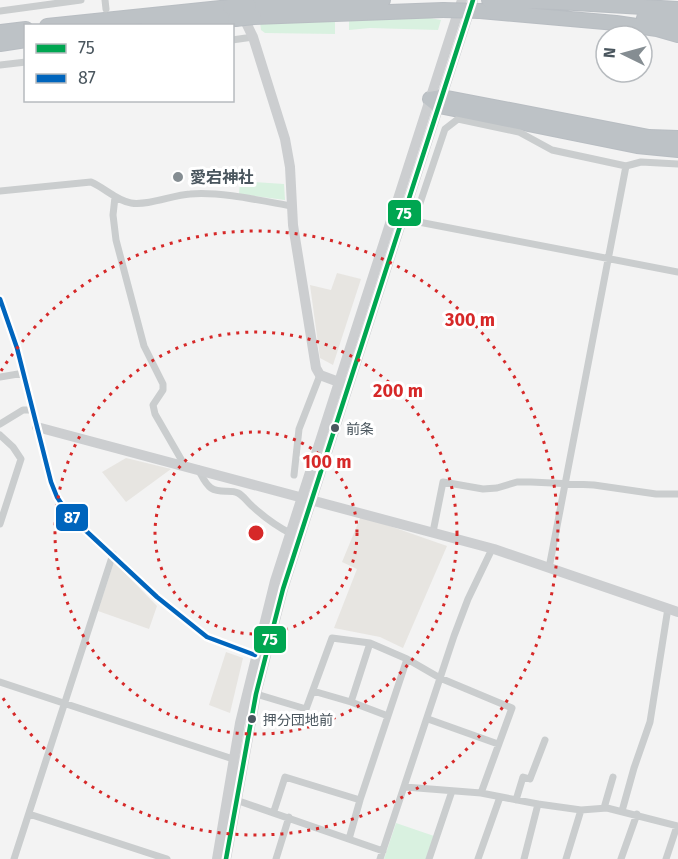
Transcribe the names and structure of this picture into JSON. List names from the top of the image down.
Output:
{
  "places": ["愛宕神社", "前条", "押分団地前"],
  "lines": ["transit line 75", "transit line 87"],
  "legend": ["75", "87"],
  "north": "left",
  "rings": ["300 m", "200 m", "100 m"]
}
